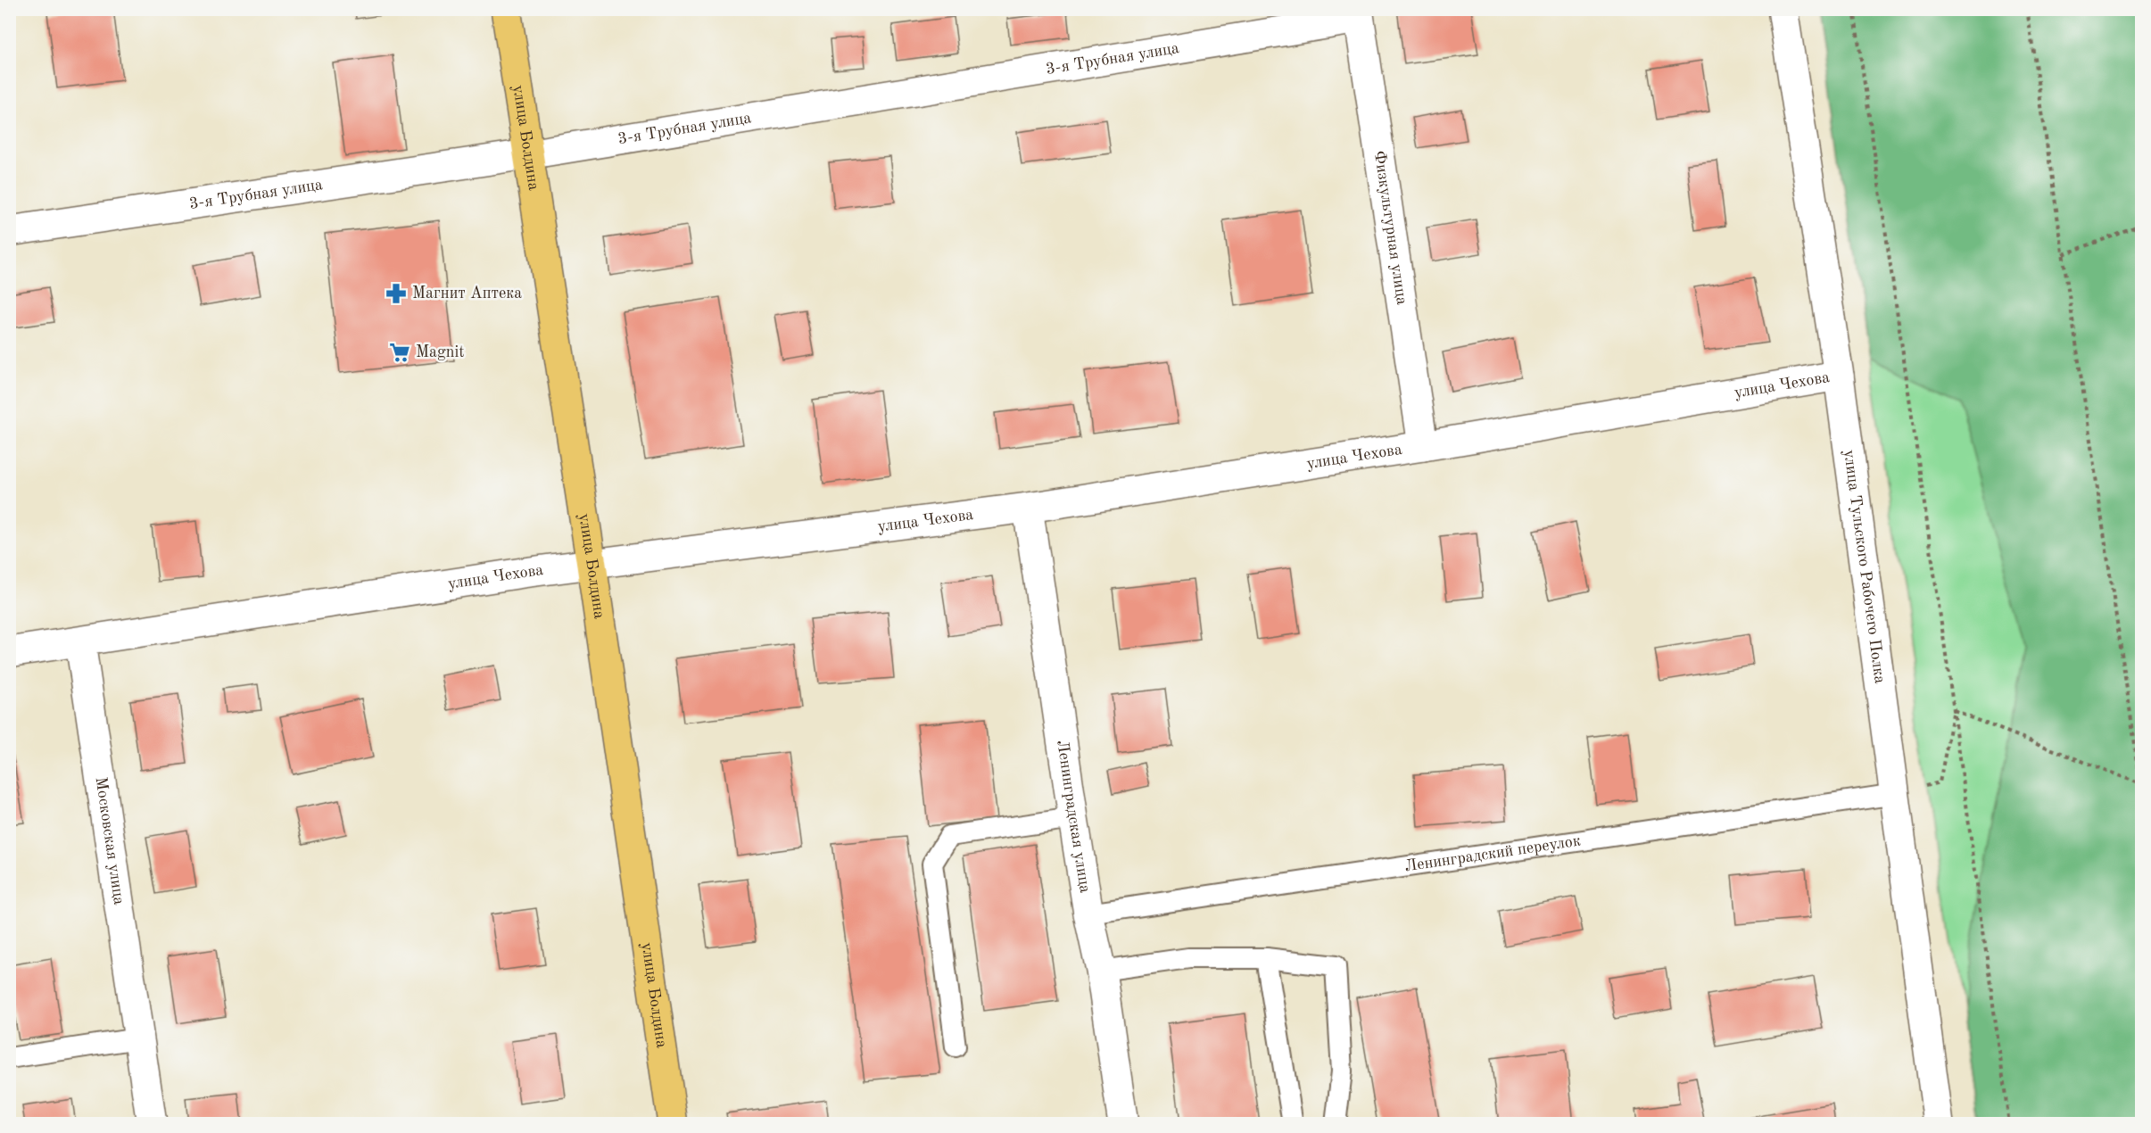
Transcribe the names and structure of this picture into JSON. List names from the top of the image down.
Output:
{
  "streets": {
    "main road": ["улица Болдина"],
    "street": [
      "3-я Трубная улица",
      "Физкультурная улица",
      "улица Чехова",
      "улица Тульского Рабочего Полка",
      "Ленинградская улица",
      "Московская улица"
    ],
    "lane": ["Ленинградский переулок"]
  },
  "crossings": [
    ["3-я Трубная улица", "улица Болдина"],
    ["3-я Трубная улица", "Физкультурная улица"],
    ["улица Болдина", "улица Чехова"],
    ["Физкультурная улица", "улица Чехова"],
    ["улица Чехова", "улица Тульского Рабочего Полка"],
    ["улица Чехова", "Ленинградская улица"],
    ["улица Чехова", "Московская улица"],
    ["улица Тульского Рабочего Полка", "Ленинградский переулок"],
    ["Ленинградская улица", "Ленинградский переулок"]
  ],
  "places": {
    "pharmacy": ["Магнит Аптека"],
    "supermarket": ["Magnit"]
  }
}
